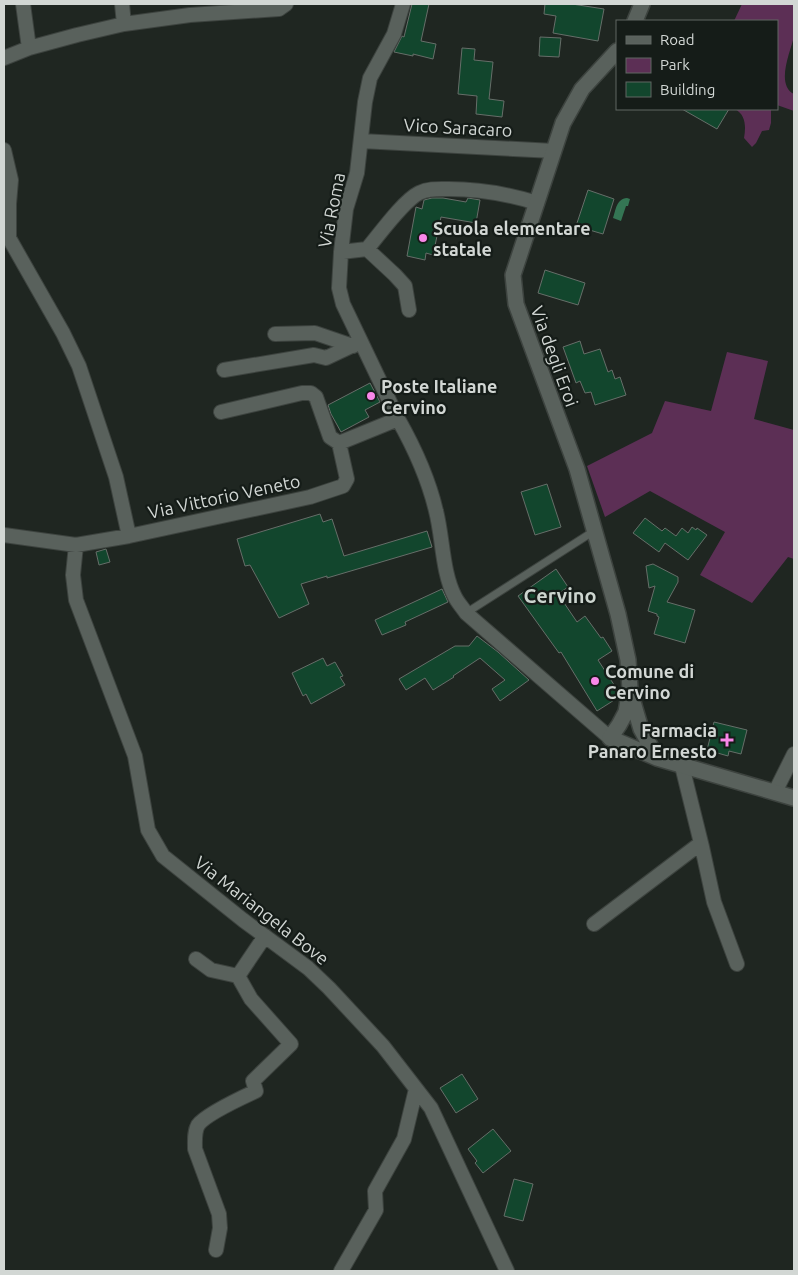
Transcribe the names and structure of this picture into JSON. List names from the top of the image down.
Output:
{
  "streets": {
    "street": [
      "Vico Saracaro",
      "Via Roma",
      "Via degli Eroi",
      "Via Vittorio Veneto",
      "Via Mariangela Bove"
    ]
  },
  "crossings": [
    ["Vico Saracaro", "Via Roma"],
    ["Vico Saracaro", "Via degli Eroi"],
    ["Via Roma", "Via degli Eroi"],
    ["Via Vittorio Veneto", "Via Mariangela Bove"]
  ],
  "districts": ["Cervino"],
  "places": {
    "other": ["Scuola elementare statale", "Poste Italiane Cervino", "Comune di Cervino"],
    "health": ["Farmacia Panaro Ernesto"]
  },
  "legend": ["Road", "Park", "Building"]
}
